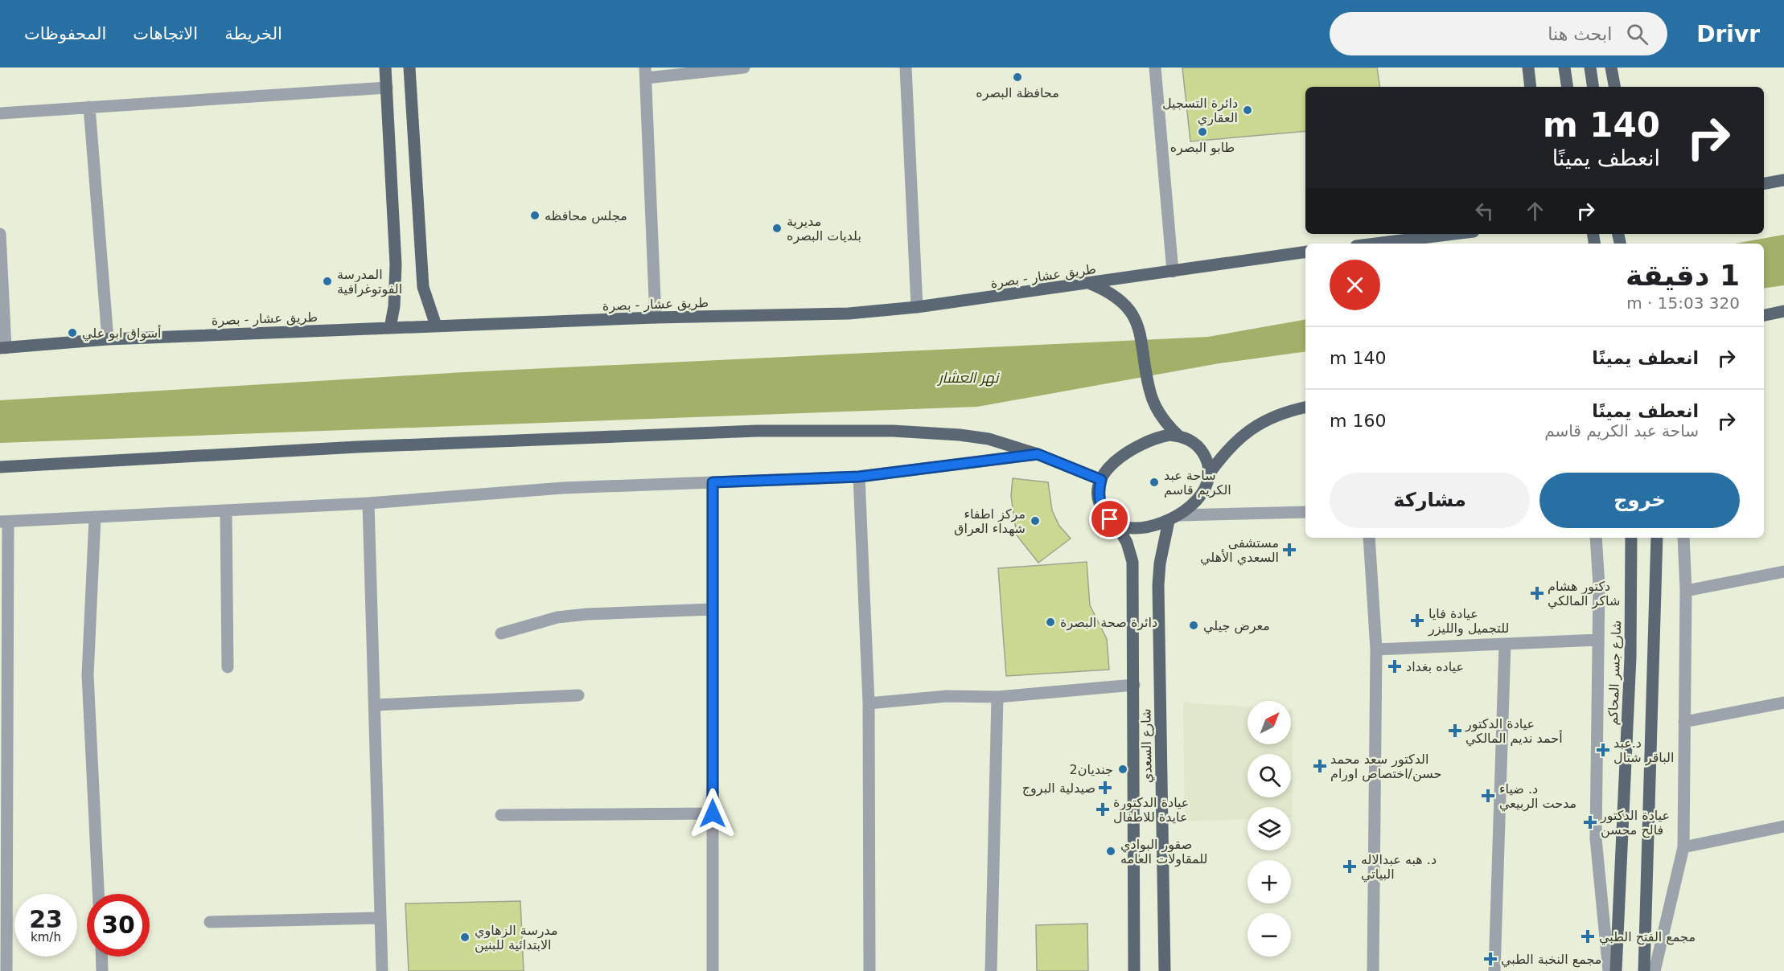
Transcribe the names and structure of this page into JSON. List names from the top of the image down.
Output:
{
  "streets": {
    "main road": ["طريق عشار - بصرة", "شارع جسر المحاكم", "شارع السعدي"]
  },
  "water": ["نهر العشار"],
  "places": {
    "other": [
      "محافظة البصره",
      "دائرة التسجيل العقاري",
      "طابو البصره",
      "مجلس محافظه",
      "مديرية بلديات البصره",
      "المدرسة الفوتوغرافية",
      "أسواق ابو علي",
      "ساحة عبد الكريم قاسم",
      "مركز اطفاء شهداء العراق",
      "دائرة صحة البصرة",
      "معرض جيلي",
      "جنديان2",
      "صقور البوادي للمقاولات العامه",
      "مدرسة الزهاوي اﻻبتدائية للبنين"
    ],
    "health": [
      "مستشفى السعدي الأهلي",
      "دكتور هشام شاكر المالكي",
      "عيادة فايا للتجميل والليزر",
      "عياده بغداد",
      "عيادة الدكتور أحمد نديم المالكي",
      "د.عبد الباقر شتال",
      "الدكتور سعد محمد حسن/اختصاص اورام",
      "صيدلية البروج",
      "د. ضياء مدحت الربيعي",
      "عيادة الدكتورة عايدة للاطفال",
      "عيادة الدكتور فالح محسن",
      "د. هبه عبدالاله البياتي",
      "مجمع الفتح الطبي",
      "مجمع النخبة الطبي"
    ]
  },
  "north": "top right",
  "page": {
    "header": "Drivr",
    "search": "ابحث هنا",
    "nav": ["الخريطة", "الاتجاهات", "المحفوظات"],
    "turn": ["140 m", "انعطف يمينًا"],
    "heading": ["1 دقيقة", "320 m · 15:03"],
    "list": [
      {
        "name": "انعطف يمينًا",
        "value": "140 m"
      },
      {
        "name": "انعطف يمينًا",
        "note": "ساحة عبد الكريم قاسم",
        "value": "160 m"
      }
    ],
    "buttons": ["خروج", "مشاركة"],
    "map_buttons": ["+", "−"],
    "speed": "23 km/h",
    "limit": "30"
  }
}
